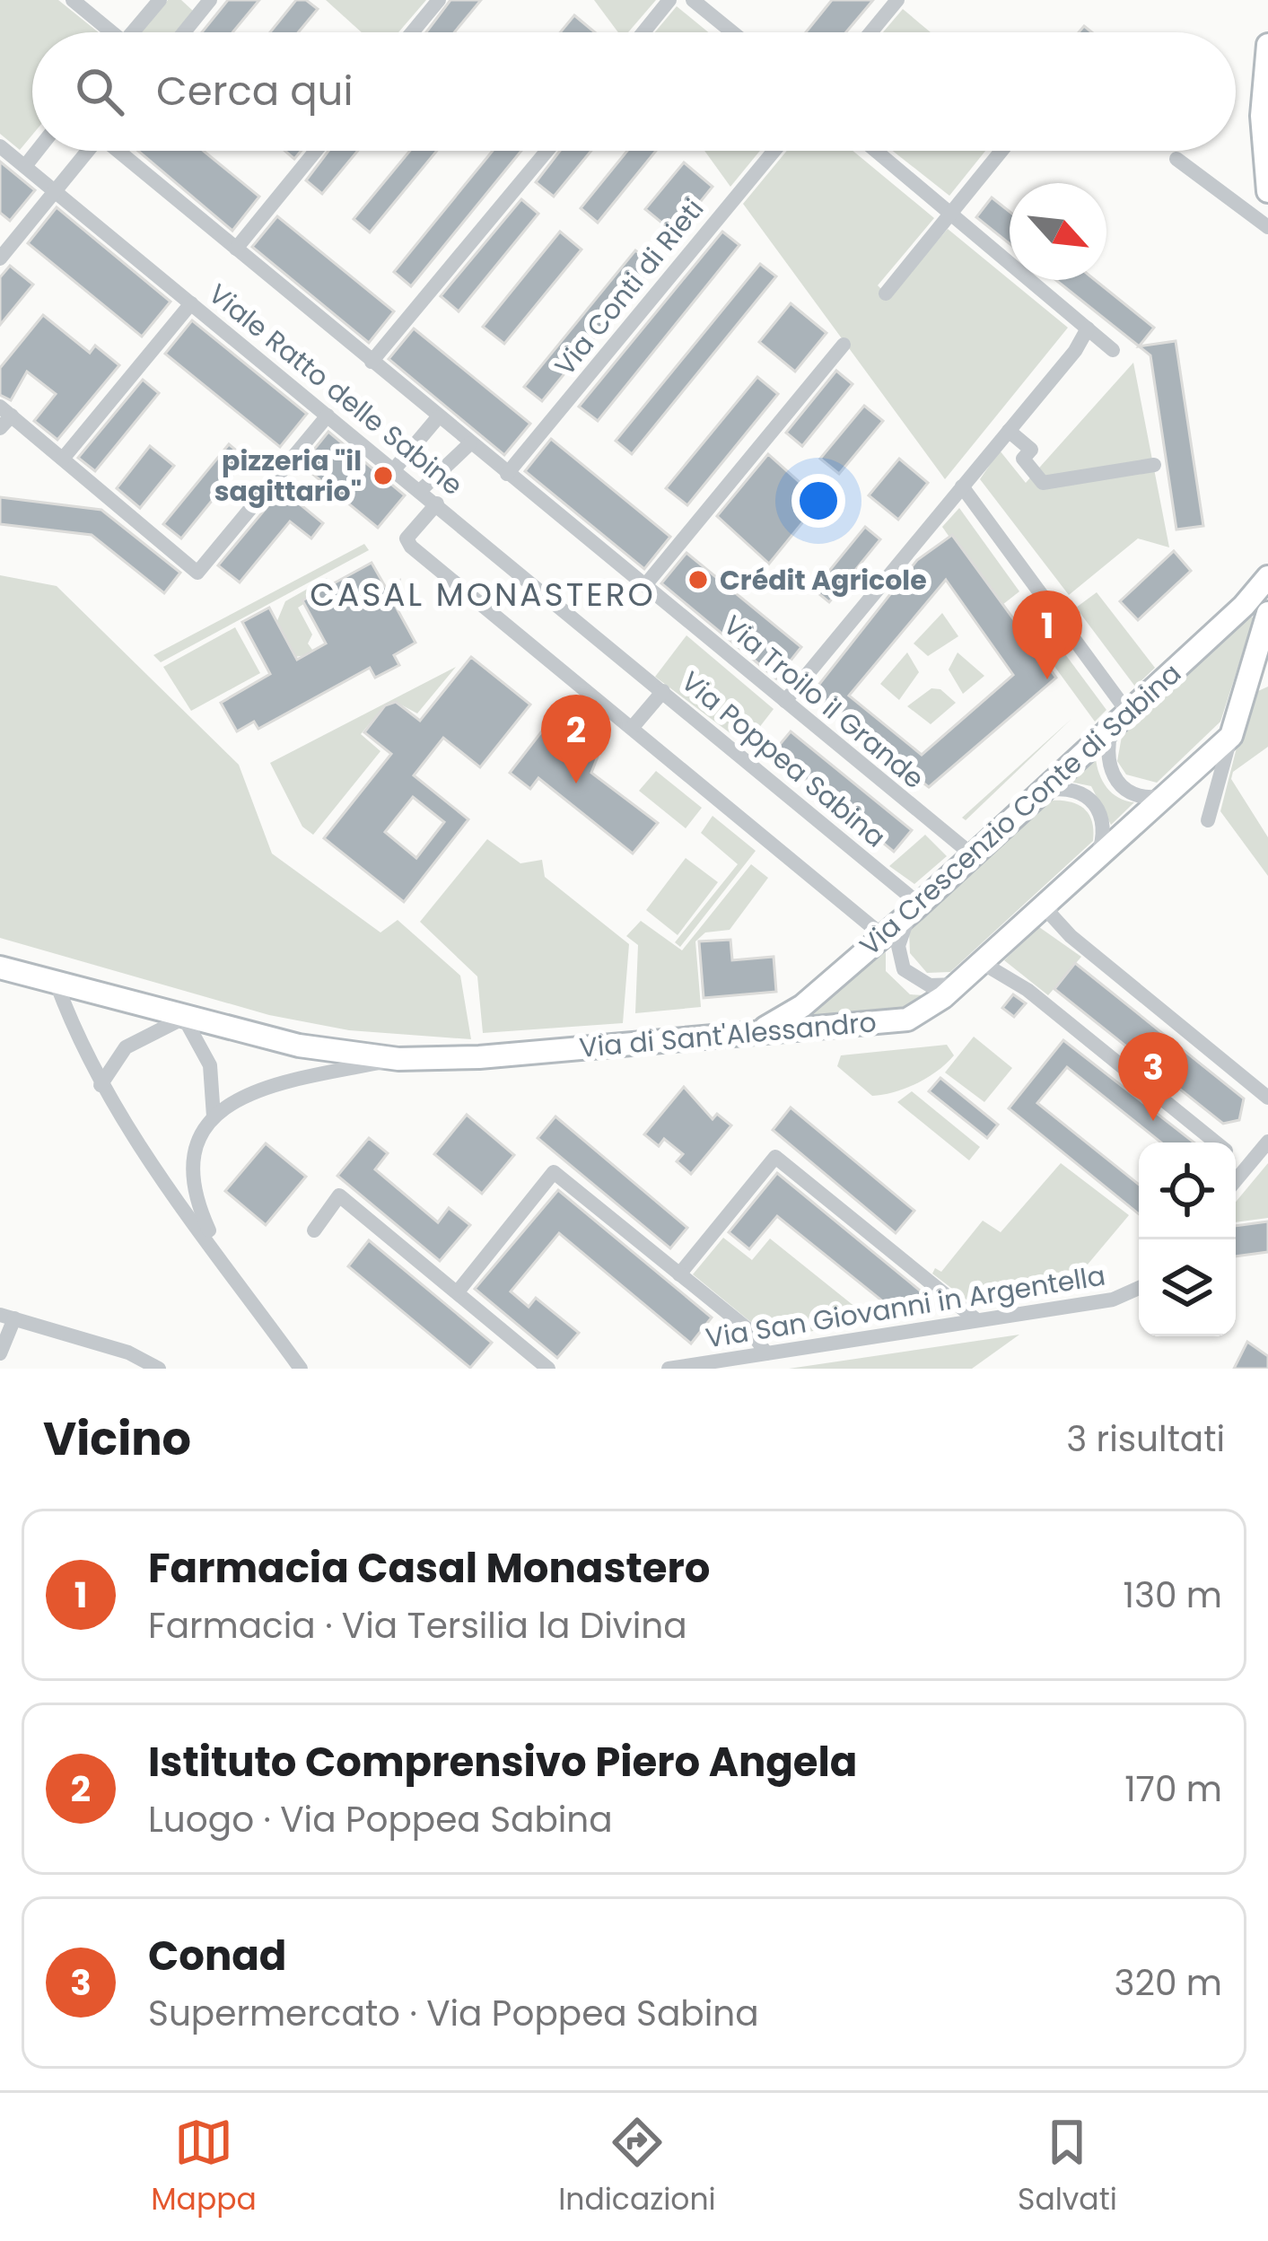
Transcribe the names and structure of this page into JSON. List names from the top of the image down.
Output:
{
  "streets": {
    "street": [
      "Via Conti di Rieti",
      "Viale Ratto delle Sabine",
      "Via Troilo il Grande",
      "Via Poppea Sabina",
      "Via Crescenzio Conte di Sabina",
      "Via di Sant'Alessandro",
      "Via San Giovanni in Argentella"
    ]
  },
  "crossings": [
    ["Via Conti di Rieti", "Viale Ratto delle Sabine"],
    ["Viale Ratto delle Sabine", "Via Troilo il Grande"],
    ["Viale Ratto delle Sabine", "Via Poppea Sabina"],
    ["Via Troilo il Grande", "Via Crescenzio Conte di Sabina"],
    ["Via Poppea Sabina", "Via Crescenzio Conte di Sabina"],
    ["Via Crescenzio Conte di Sabina", "Via di Sant'Alessandro"]
  ],
  "districts": ["CASAL MONASTERO"],
  "places": ["pizzeria \"il sagittario\"", "Crédit Agricole"],
  "north": "bottom right",
  "page": {
    "search": "Cerca qui",
    "pins": ["1", "2", "3"],
    "heading": ["Vicino", "3 risultati"],
    "list": [
      {
        "mark": "1",
        "name": "Farmacia Casal Monastero",
        "note": "Farmacia · Via Tersilia la Divina",
        "value": "130 m"
      },
      {
        "mark": "2",
        "name": "Istituto Comprensivo Piero Angela",
        "note": "Luogo · Via Poppea Sabina",
        "value": "170 m"
      },
      {
        "mark": "3",
        "name": "Conad",
        "note": "Supermercato · Via Poppea Sabina",
        "value": "320 m"
      }
    ],
    "nav": ["Mappa", "Indicazioni", "Salvati"]
  }
}
